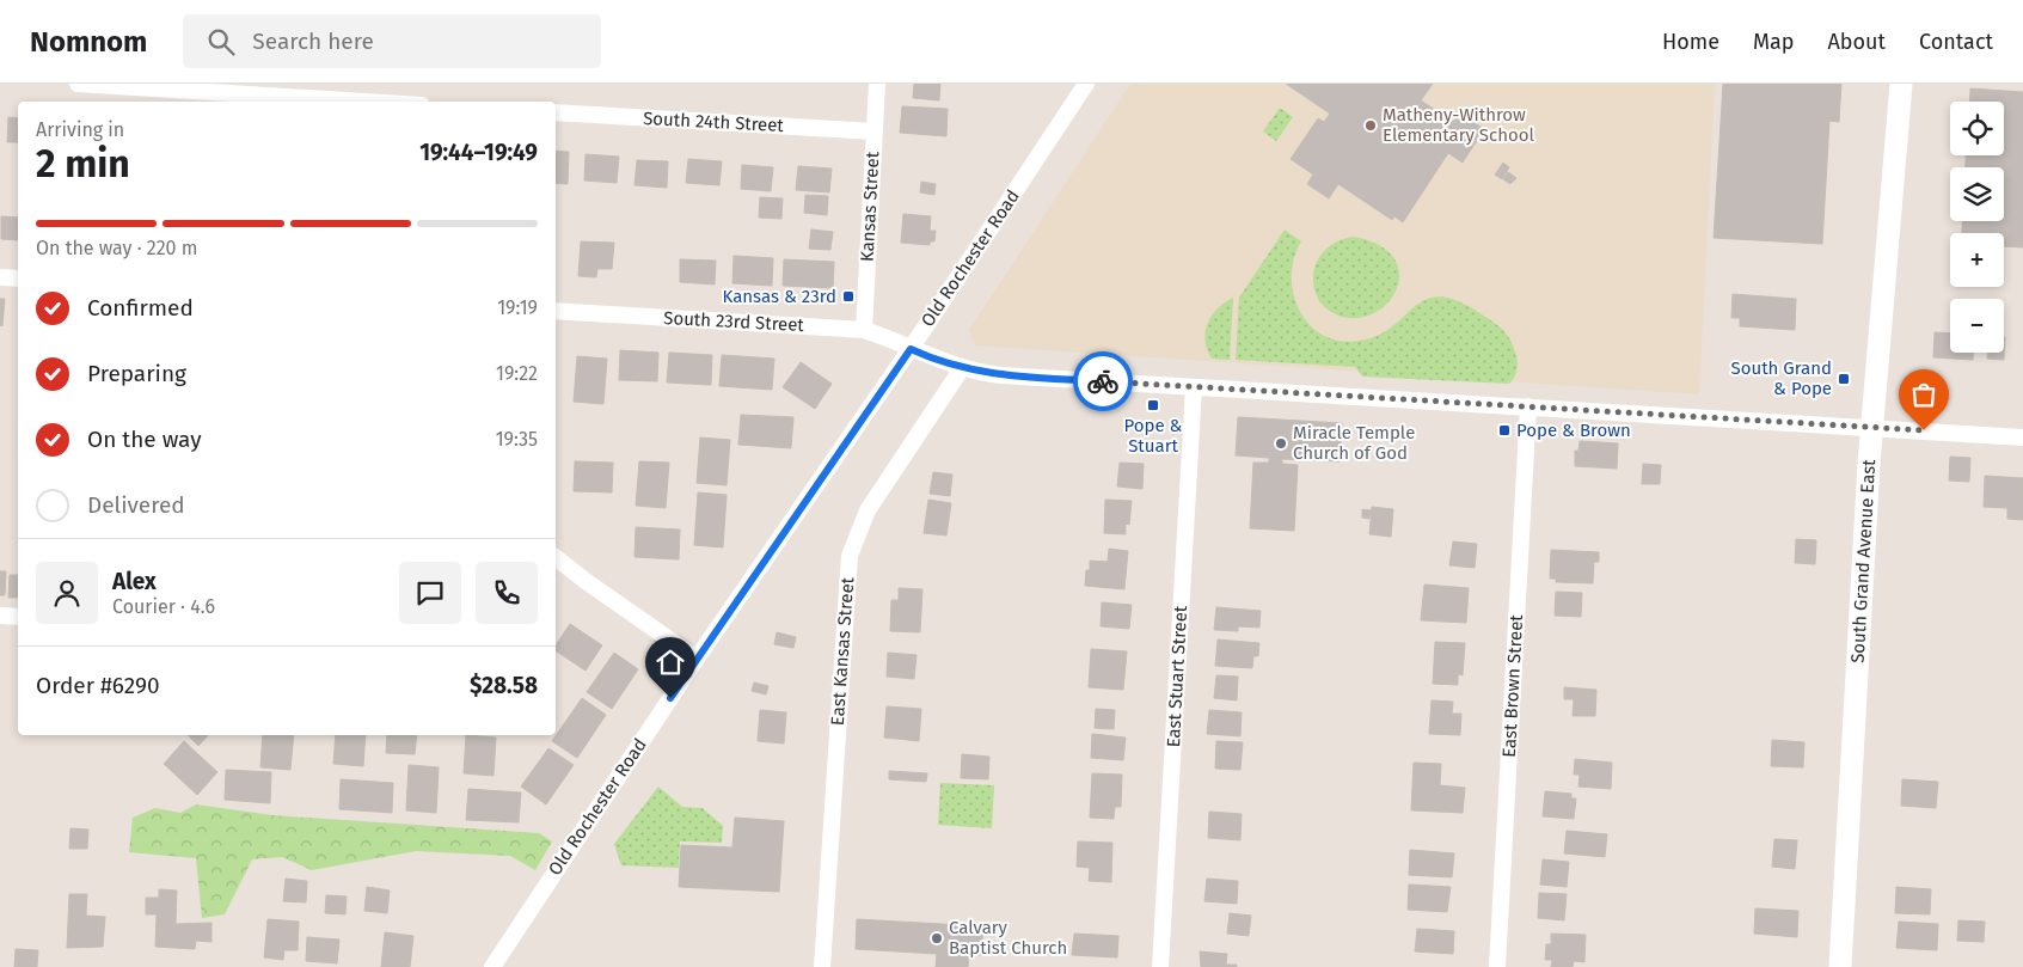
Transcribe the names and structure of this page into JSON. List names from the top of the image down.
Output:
{
  "streets": {
    "main road": ["South Grand Avenue East"],
    "street": [
      "South 24th Street",
      "Kansas Street",
      "Old Rochester Road",
      "South 23rd Street",
      "East Kansas Street",
      "East Stuart Street",
      "East Brown Street"
    ]
  },
  "crossings": [
    ["South 24th Street", "Kansas Street"],
    ["Kansas Street", "South 23rd Street"],
    ["Old Rochester Road", "South 23rd Street"],
    ["South 23rd Street", "South Grand Avenue East"],
    ["South 23rd Street", "East Kansas Street"],
    ["South 23rd Street", "East Stuart Street"],
    ["South 23rd Street", "East Brown Street"]
  ],
  "places": {
    "other": ["Matheny-Withrow Elementary School", "Miracle Temple Church of God", "Calvary Baptist Church"],
    "transit": [
      "Kansas & 23rd",
      "South Grand & Pope",
      "Pope & Stuart",
      "Pope & Brown"
    ]
  },
  "page": {
    "header": "Nomnom",
    "search": "Search here",
    "nav": [
      "Home",
      "Map",
      "About",
      "Contact"
    ],
    "map_buttons": ["+", "−"],
    "heading": ["2 min", "Arriving in", "19:44–19:49"],
    "panel": [
      "Alex",
      "Courier · 4.6",
      "Order #6290",
      "$28.58"
    ],
    "bar": "On the way · 220 m",
    "list": [
      ["Confirmed", "19:19"],
      ["Preparing", "19:22"],
      ["On the way", "19:35"],
      "Delivered"
    ]
  }
}
